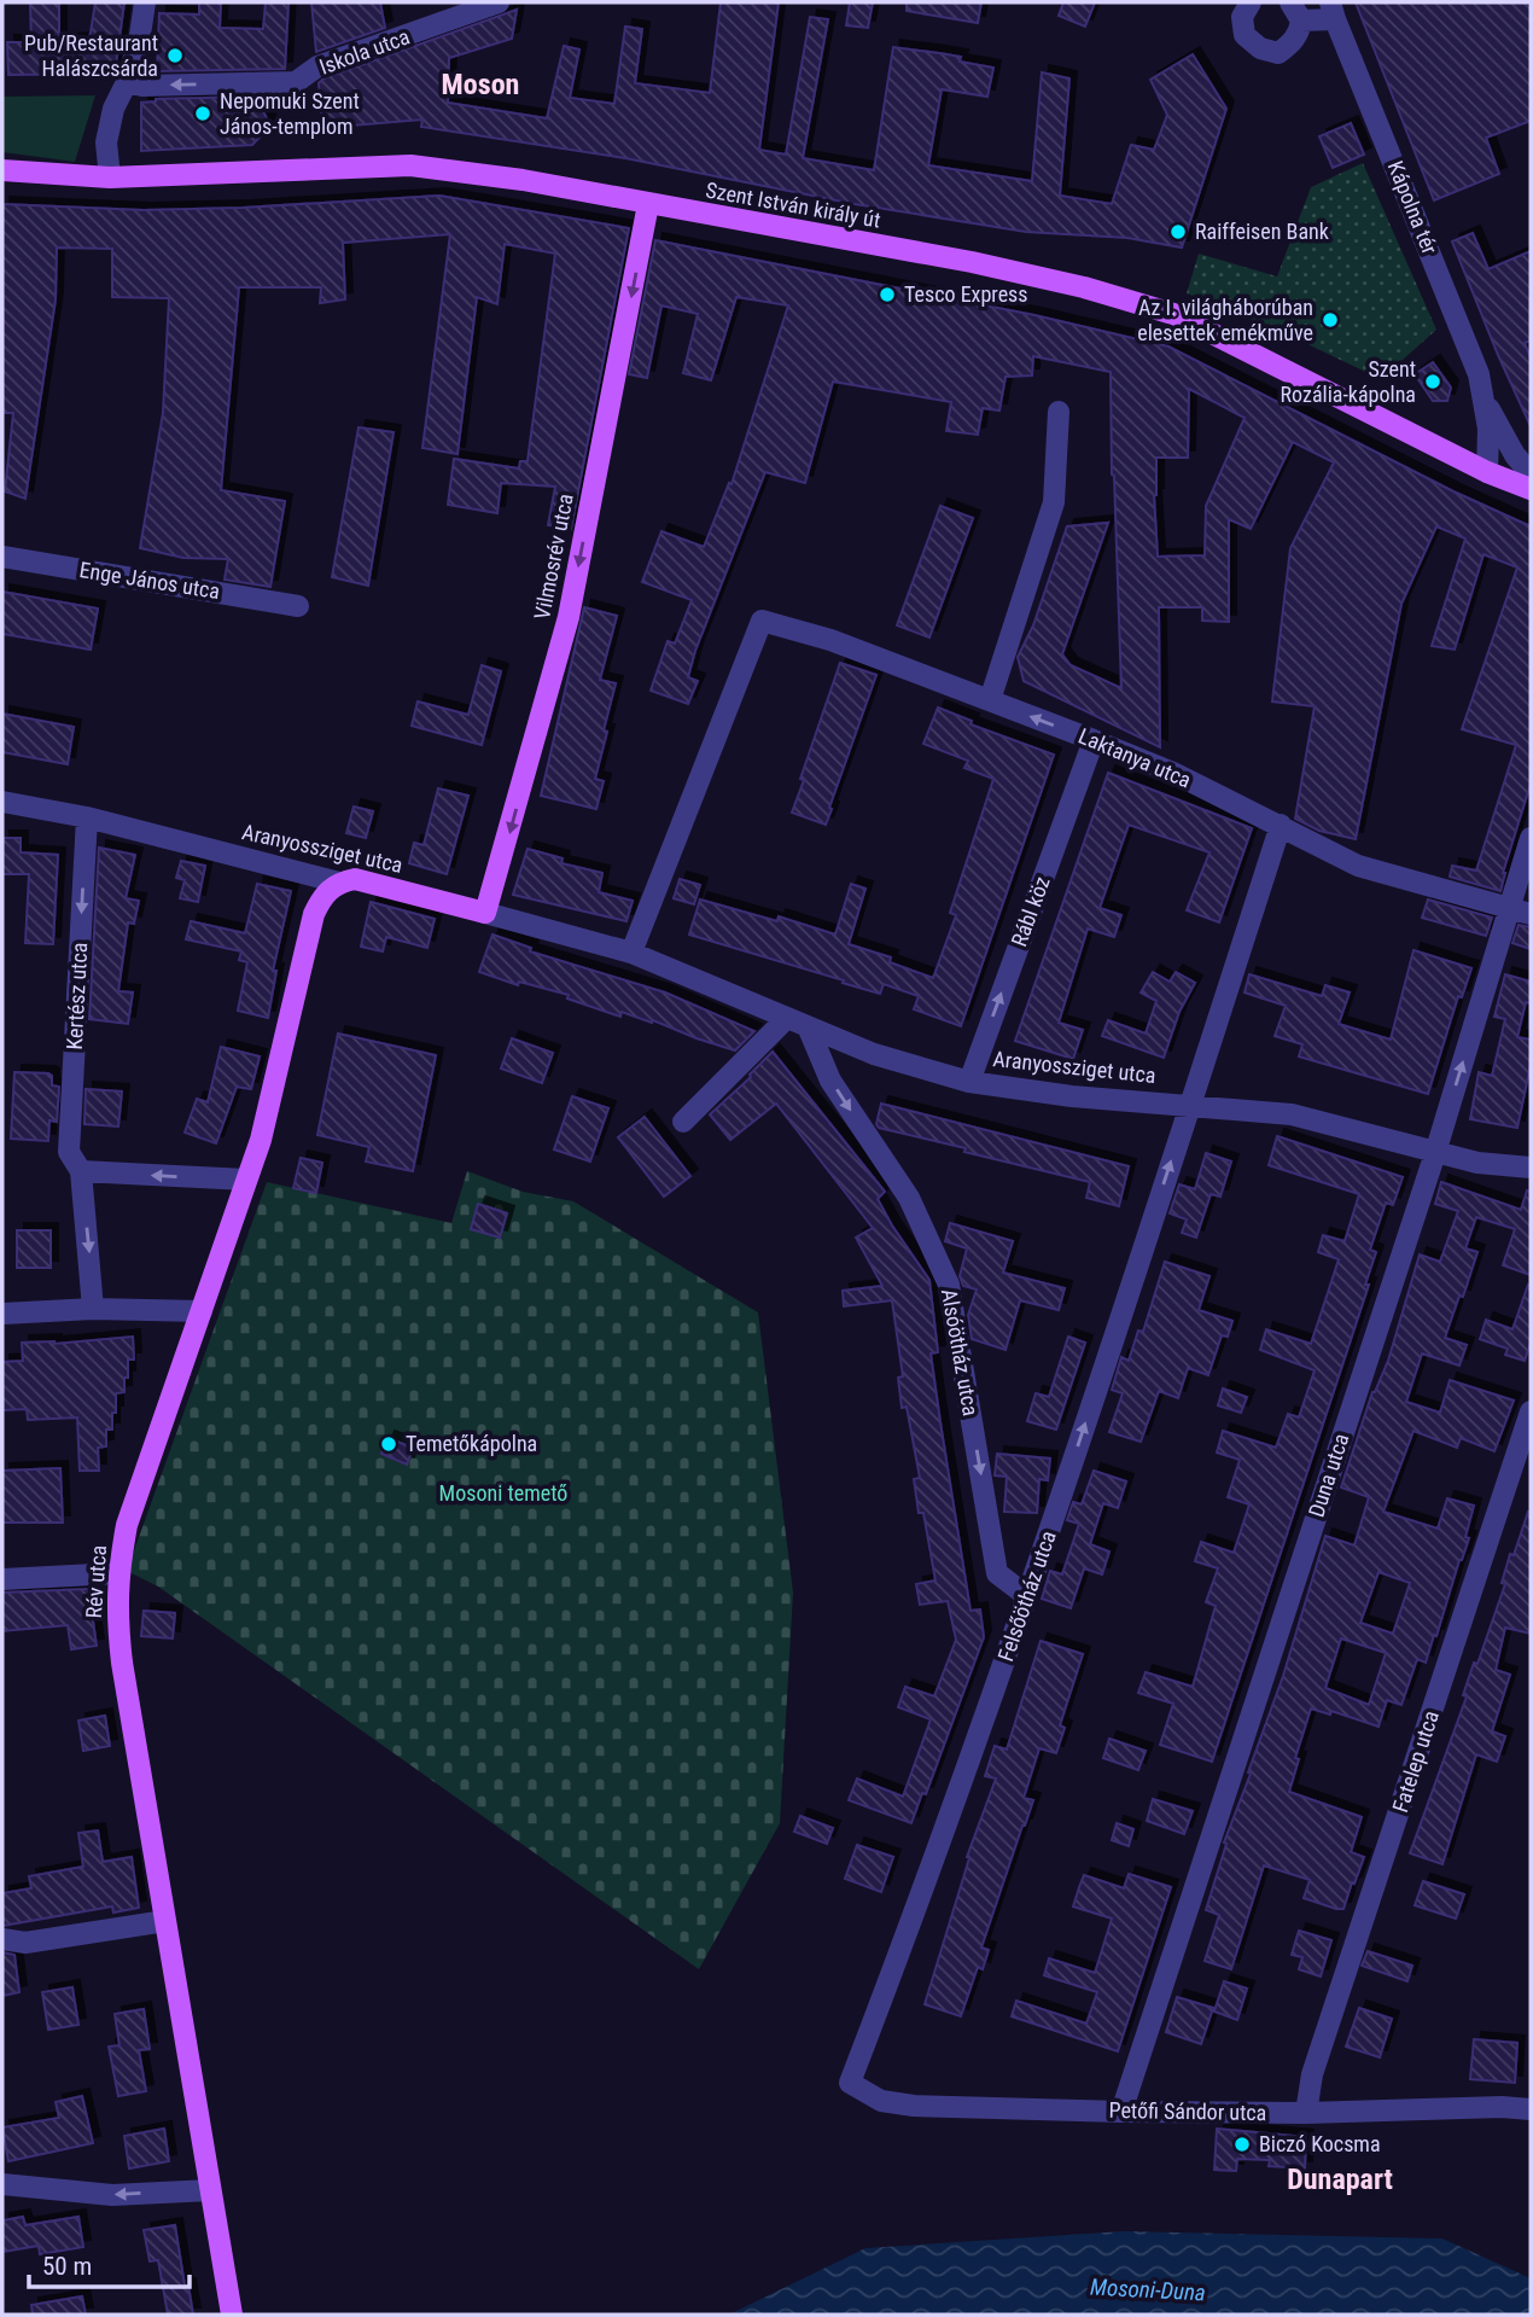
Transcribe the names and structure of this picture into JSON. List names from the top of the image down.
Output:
{
  "streets": {
    "main road": [
      "Szent István király út",
      "Vilmosrév utca",
      "Aranyossziget utca",
      "Rév utca"
    ],
    "street": [
      "Iskola utca",
      "Kápolna tér",
      "Enge János utca",
      "Laktanya utca",
      "Rábl köz",
      "Kertész utca",
      "Alsóötház utca",
      "Duna utca",
      "Felsőötház utca",
      "Fatelep utca",
      "Petőfi Sándor utca"
    ]
  },
  "crossings": [
    ["Szent István király út", "Kápolna tér"],
    ["Szent István király út", "Vilmosrév utca"],
    ["Vilmosrév utca", "Aranyossziget utca"],
    ["Laktanya utca", "Aranyossziget utca"],
    ["Laktanya utca", "Rábl köz"],
    ["Laktanya utca", "Duna utca"],
    ["Aranyossziget utca", "Rábl köz"],
    ["Aranyossziget utca", "Kertész utca"],
    ["Aranyossziget utca", "Alsóötház utca"],
    ["Aranyossziget utca", "Duna utca"],
    ["Aranyossziget utca", "Rév utca"],
    ["Aranyossziget utca", "Felsőötház utca"],
    ["Alsóötház utca", "Felsőötház utca"],
    ["Duna utca", "Petőfi Sándor utca"],
    ["Felsőötház utca", "Petőfi Sándor utca"],
    ["Fatelep utca", "Petőfi Sándor utca"]
  ],
  "one_way": [
    "Iskola utca",
    "Vilmosrév utca",
    "Rábl köz",
    "Kertész utca",
    "Alsóötház utca",
    "Felsőötház utca"
  ],
  "districts": ["Moson", "Dunapart"],
  "water": ["Mosoni-Duna"],
  "parks": ["Mosoni temető"],
  "places": [
    "Pub/Restaurant Halászcsárda",
    "Nepomuki Szent János-templom",
    "Raiffeisen Bank",
    "Tesco Express",
    "Az I. világháborúban elesettek emékműve",
    "Szent Rozália-kápolna",
    "Temetőkápolna",
    "Biczó Kocsma"
  ],
  "scale_bar": "50 m"
}
